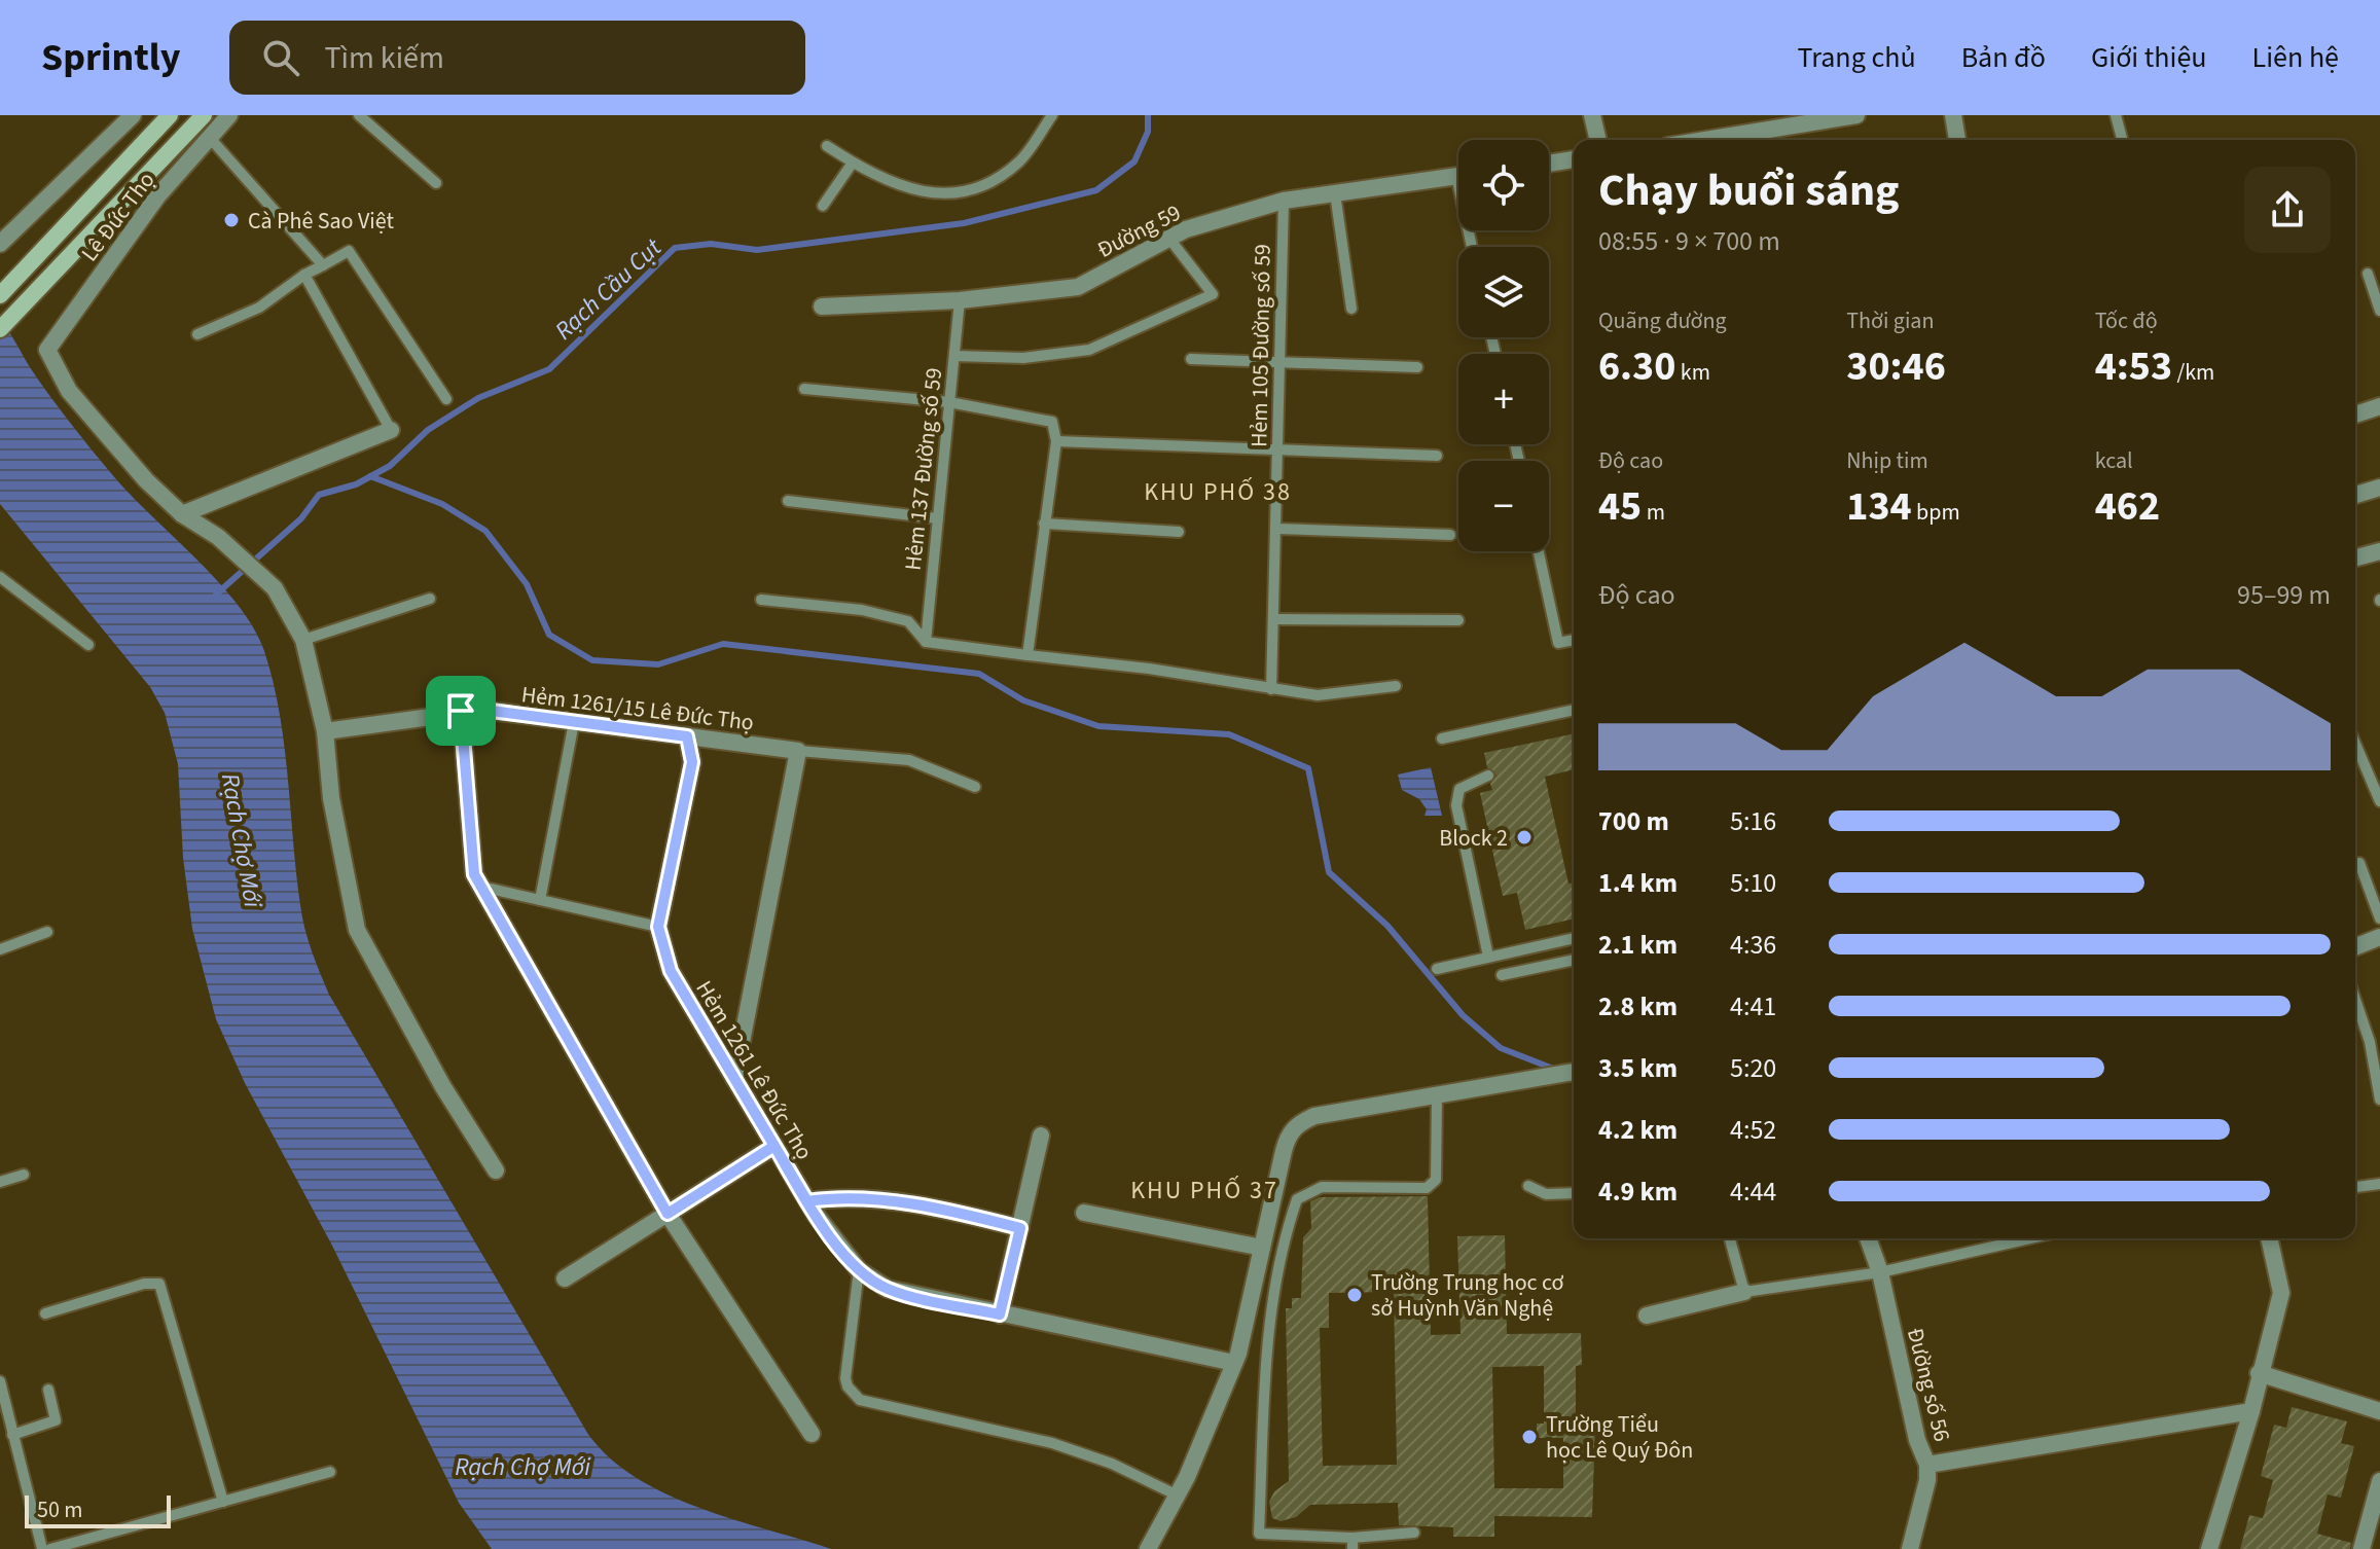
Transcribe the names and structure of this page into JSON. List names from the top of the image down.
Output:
{
  "streets": {
    "main road": ["Lê Đức Thọ"],
    "street": [
      "Đường 59",
      "Hẻm 1261/15 Lê Đức Thọ",
      "Hẻm 1261 Lê Đức Thọ",
      "Đường số 56"
    ],
    "lane": ["Hẻm 105 Đường số 59", "Hẻm 137 Đường số 59"]
  },
  "crossings": [
    ["Đường 59", "Hẻm 105 Đường số 59"],
    ["Đường 59", "Hẻm 137 Đường số 59"],
    ["Hẻm 1261/15 Lê Đức Thọ", "Hẻm 1261 Lê Đức Thọ"]
  ],
  "districts": ["KHU PHỐ 38", "KHU PHỐ 37"],
  "water": ["Rạch Cầu Cụt", "Rạch Chợ Mới"],
  "places": [
    "Cà Phê Sao Việt",
    "Block 2",
    "Trường Trung học cơ sở Huỳnh Văn Nghệ",
    "Trường Tiểu học Lê Quý Đôn"
  ],
  "scale_bar": "50 m",
  "page": {
    "header": "Sprintly",
    "search": "Tìm kiếm",
    "nav": [
      "Trang chủ",
      "Bản đồ",
      "Giới thiệu",
      "Liên hệ"
    ],
    "map_buttons": ["+", "−"],
    "heading": ["Chạy buổi sáng", "08:55 · 9 × 700 m"],
    "stats": [
      ["Quãng đường", "6.30 km"],
      ["Thời gian", "30:46"],
      ["Tốc độ", "4:53 /km"],
      ["Độ cao", "45 m"],
      ["Nhịp tim", "134 bpm"],
      ["kcal", "462"]
    ],
    "chart": ["Độ cao", "95–99 m"],
    "list": [
      {
        "name": "700 m",
        "note": "5:16"
      },
      {
        "name": "1.4 km",
        "note": "5:10"
      },
      {
        "name": "2.1 km",
        "note": "4:36"
      },
      {
        "name": "2.8 km",
        "note": "4:41"
      },
      {
        "name": "3.5 km",
        "note": "5:20"
      },
      {
        "name": "4.2 km",
        "note": "4:52"
      },
      {
        "name": "4.9 km",
        "note": "4:44"
      }
    ],
    "scale": "50 m"
  }
}
